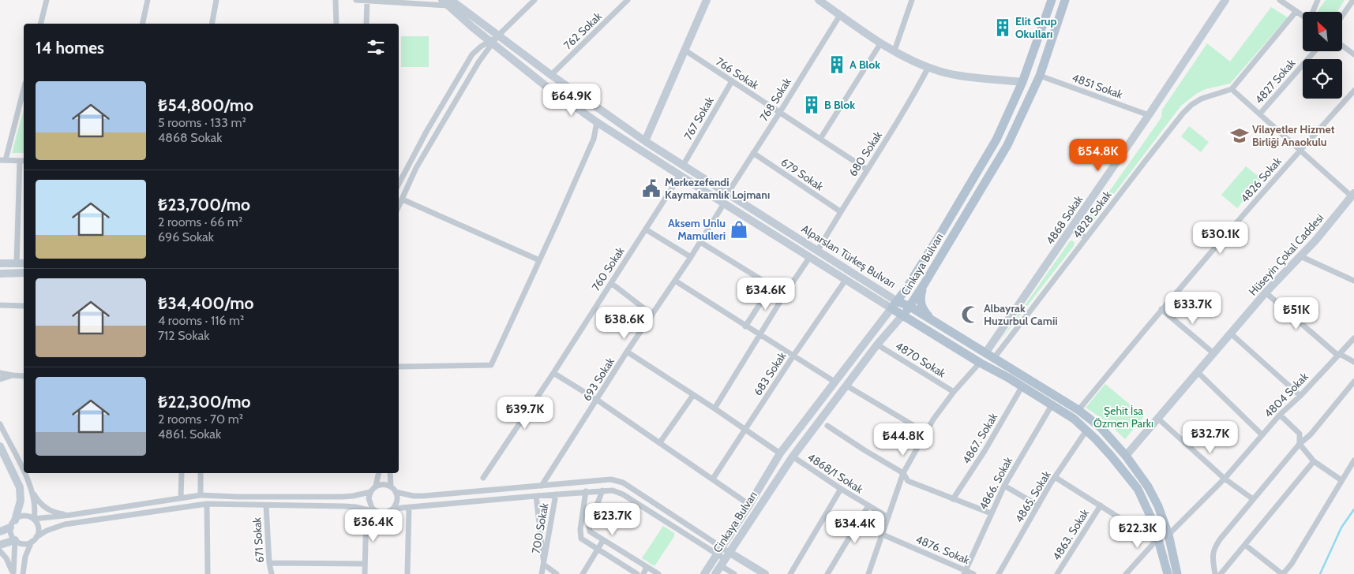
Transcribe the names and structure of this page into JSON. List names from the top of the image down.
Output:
{
  "streets": {
    "main road": [
      "4868 Sokak",
      "Hüseyin Çokal Caddesi",
      "Alparslan Türkeş Bulvarı",
      "Cinkaya Bulvarı"
    ],
    "street": [
      "762 Sokak",
      "766 Sokak",
      "4827 Sokak",
      "4851 Sokak",
      "768 Sokak",
      "767 Sokak",
      "680 Sokak",
      "679 Sokak",
      "4826 Sokak",
      "4828 Sokak",
      "760 Sokak",
      "4870 Sokak",
      "683 Sokak",
      "693 Sokak",
      "4804 Sokak",
      "4867. Sokak",
      "4868/1 Sokak",
      "4866. Sokak",
      "4865. Sokak",
      "700 Sokak",
      "4863. Sokak",
      "671 Sokak",
      "4876. Sokak"
    ]
  },
  "crossings": [
    ["762 Sokak", "Alparslan Türkeş Bulvarı"],
    ["766 Sokak", "768 Sokak"],
    ["766 Sokak", "767 Sokak"],
    ["766 Sokak", "680 Sokak"],
    ["4851 Sokak", "4868 Sokak"],
    ["4851 Sokak", "Cinkaya Bulvarı"],
    ["768 Sokak", "679 Sokak"],
    ["768 Sokak", "Alparslan Türkeş Bulvarı"],
    ["767 Sokak", "Alparslan Türkeş Bulvarı"],
    ["680 Sokak", "679 Sokak"],
    ["680 Sokak", "Alparslan Türkeş Bulvarı"],
    ["4826 Sokak", "Alparslan Türkeş Bulvarı"],
    ["4828 Sokak", "Alparslan Türkeş Bulvarı"],
    ["4868 Sokak", "Alparslan Türkeş Bulvarı"],
    ["Hüseyin Çokal Caddesi", "Alparslan Türkeş Bulvarı"],
    ["Alparslan Türkeş Bulvarı", "Cinkaya Bulvarı"],
    ["Alparslan Türkeş Bulvarı", "760 Sokak"],
    ["Alparslan Türkeş Bulvarı", "683 Sokak"],
    ["Alparslan Türkeş Bulvarı", "693 Sokak"],
    ["Alparslan Türkeş Bulvarı", "4804 Sokak"],
    ["Alparslan Türkeş Bulvarı", "4867. Sokak"],
    ["Alparslan Türkeş Bulvarı", "4866. Sokak"],
    ["Alparslan Türkeş Bulvarı", "4865. Sokak"],
    ["Cinkaya Bulvarı", "4870 Sokak"],
    ["Cinkaya Bulvarı", "4868/1 Sokak"],
    ["4866. Sokak", "4876. Sokak"]
  ],
  "parks": ["Şehit İsa Özmen Parkı"],
  "places": {
    "building": ["Elit Grup Okulları", "A Blok", "B Blok"],
    "school or university": ["Vilayetler Hizmet Birliği Anaokulu"],
    "public building": ["Merkezefendi Kaymakamlık Lojmanı"],
    "shop": ["Aksem Unlu Mamulleri"],
    "mosque": ["Albayrak Huzurbul Camii"]
  },
  "north": "top left",
  "page": {
    "heading": "14 homes",
    "list": [
      {
        "name": "₺54,800/mo",
        "note": "5 rooms · 133 m² · 4868 Sokak"
      },
      {
        "name": "₺23,700/mo",
        "note": "2 rooms · 66 m² · 696 Sokak"
      },
      {
        "name": "₺34,400/mo",
        "note": "4 rooms · 116 m² · 712 Sokak"
      },
      {
        "name": "₺22,300/mo",
        "note": "2 rooms · 70 m² · 4861. Sokak"
      }
    ],
    "price": [
      "₺64.9K",
      "₺54.8K",
      "₺30.1K",
      "₺34.6K",
      "₺33.7K",
      "₺51K",
      "₺38.6K",
      "₺39.7K",
      "₺32.7K",
      "₺44.8K",
      "₺23.7K",
      "₺36.4K",
      "₺34.4K",
      "₺22.3K"
    ]
  }
}
